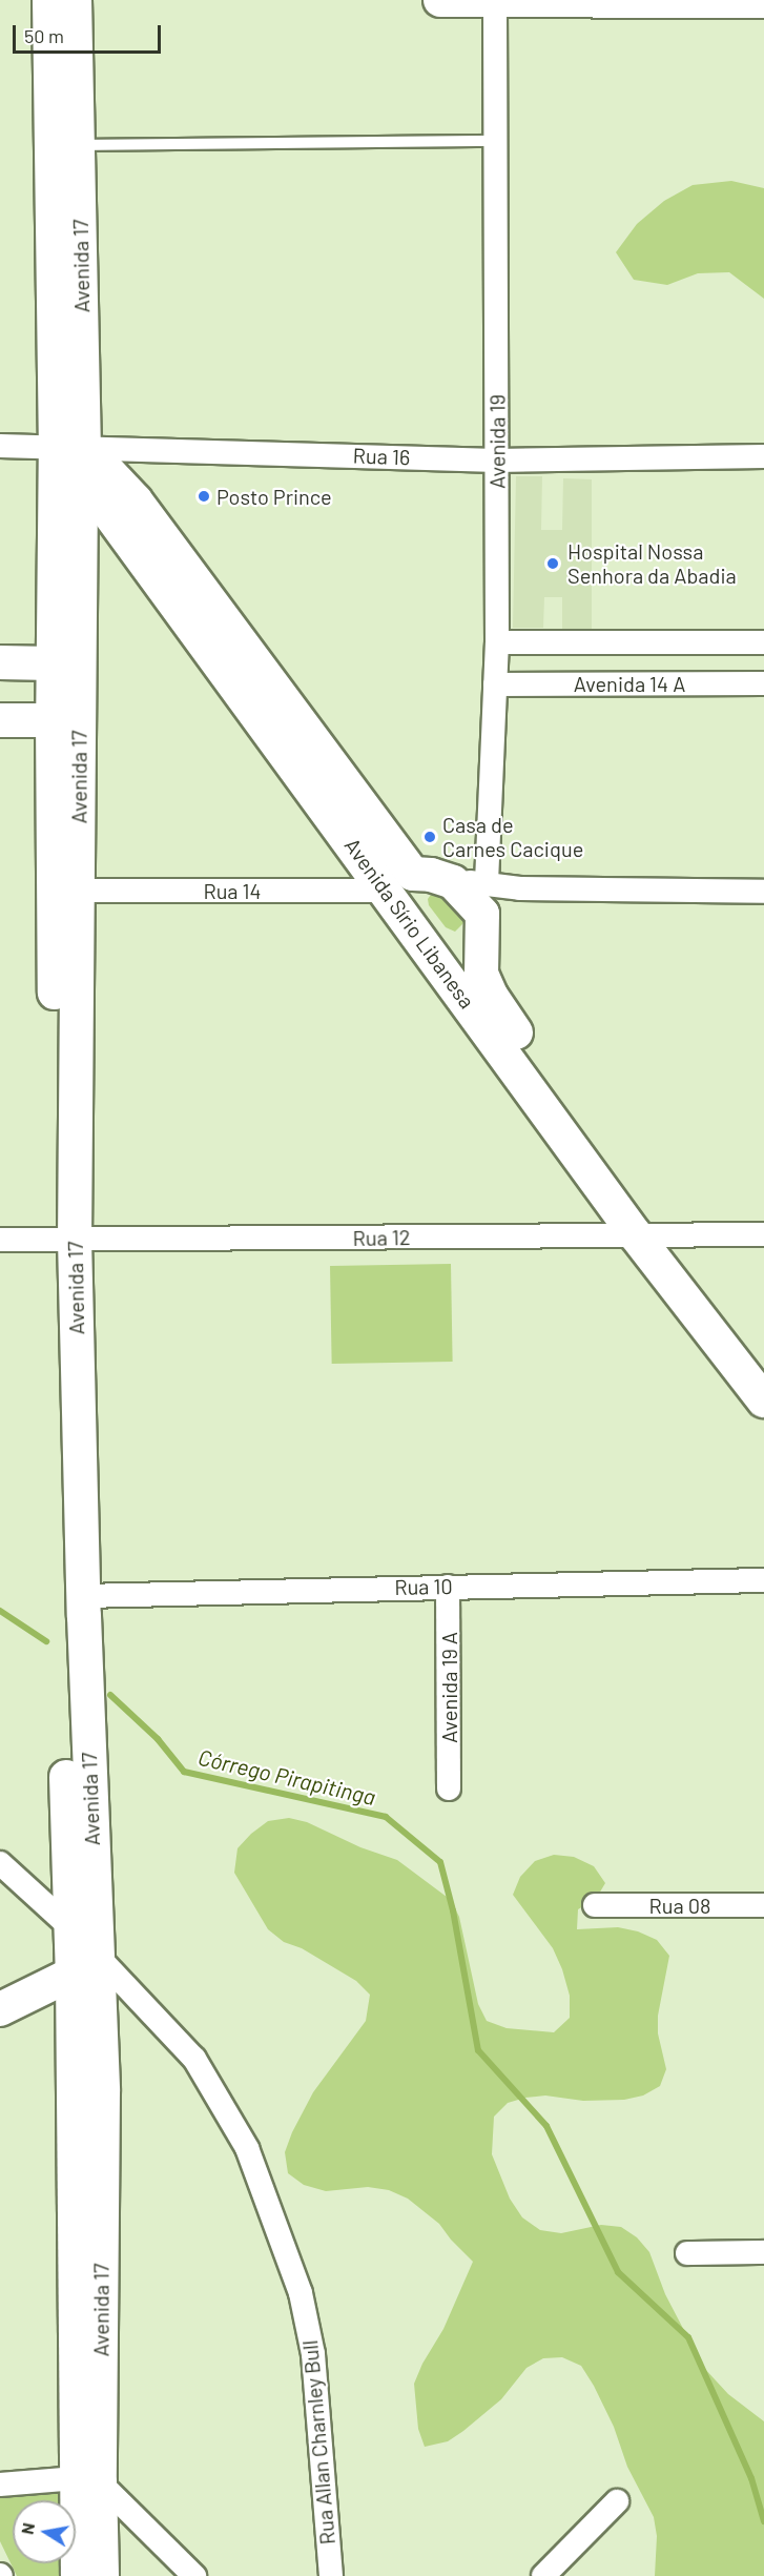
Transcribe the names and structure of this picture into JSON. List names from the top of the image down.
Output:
{
  "streets": {
    "main road": ["Avenida 17", "Avenida Sírio Libanesa"],
    "street": [
      "Avenida 19",
      "Rua 16",
      "Avenida 14 A",
      "Rua 14",
      "Rua 12",
      "Rua 10",
      "Avenida 19 A",
      "Rua 08",
      "Rua Allan Charnley Bull"
    ]
  },
  "crossings": [
    ["Avenida 17", "Rua 16"],
    ["Avenida 17", "Rua 14"],
    ["Avenida 17", "Avenida Sírio Libanesa"],
    ["Avenida 17", "Rua 12"],
    ["Avenida 17", "Rua 10"],
    ["Avenida 17", "Rua Allan Charnley Bull"],
    ["Avenida 19", "Rua 16"],
    ["Avenida 19", "Avenida 14 A"],
    ["Avenida 19", "Avenida Sírio Libanesa"],
    ["Rua 16", "Avenida Sírio Libanesa"],
    ["Rua 14", "Avenida Sírio Libanesa"],
    ["Avenida Sírio Libanesa", "Rua 12"],
    ["Rua 10", "Avenida 19 A"]
  ],
  "water": ["Córrego Pirapitinga"],
  "places": ["Posto Prince", "Hospital Nossa Senhora da Abadia", "Casa de Carnes Cacique"],
  "scale_bar": "50 m",
  "north": "left"
}
